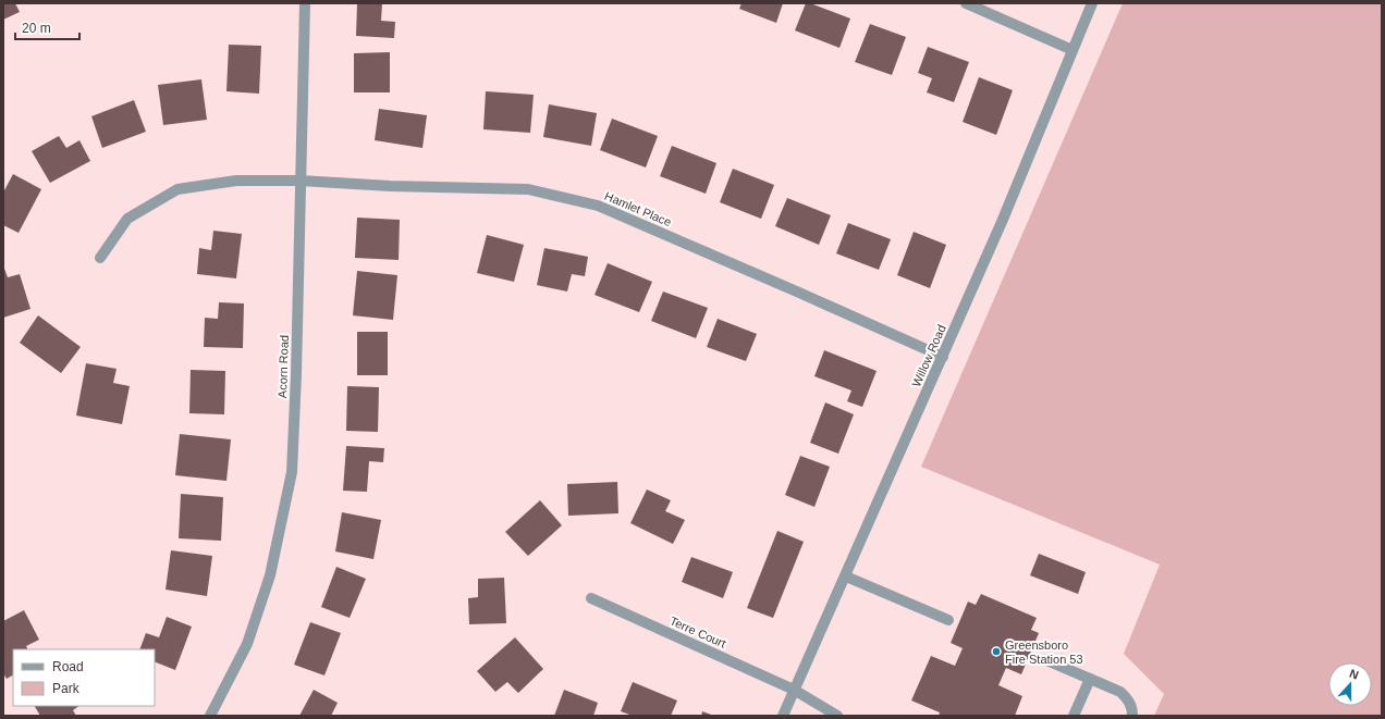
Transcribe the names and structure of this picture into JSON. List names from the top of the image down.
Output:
{
  "streets": {
    "street": [
      "Hamlet Place",
      "Willow Road",
      "Acorn Road",
      "Terre Court"
    ]
  },
  "crossings": [
    ["Hamlet Place", "Willow Road"],
    ["Hamlet Place", "Acorn Road"],
    ["Willow Road", "Terre Court"]
  ],
  "places": ["Greensboro Fire Station 53"],
  "legend": ["Road", "Park"],
  "scale_bar": "20 m",
  "north": "top"
}
